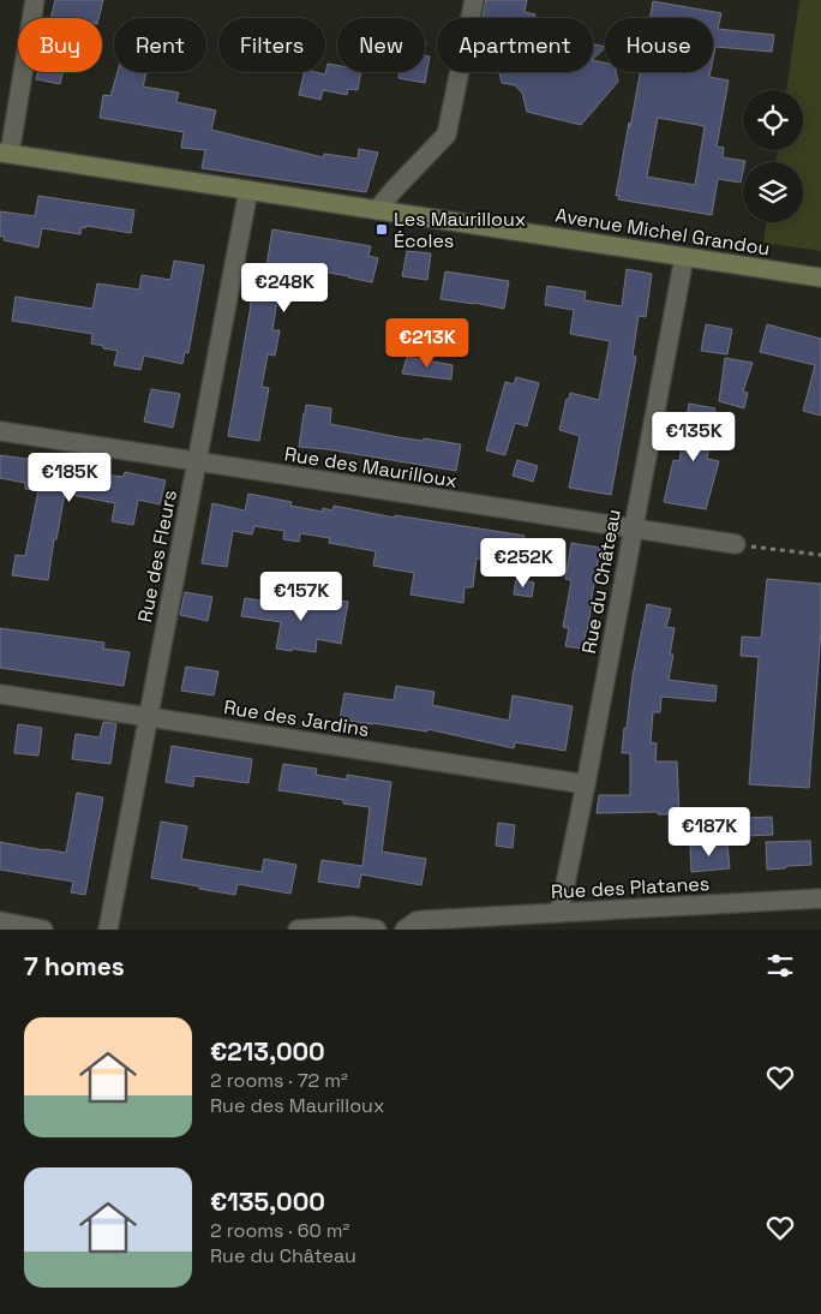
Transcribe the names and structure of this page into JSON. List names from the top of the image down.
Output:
{
  "streets": {
    "main road": ["Avenue Michel Grandou"],
    "street": [
      "Rue des Maurilloux",
      "Rue des Fleurs",
      "Rue du Château",
      "Rue des Jardins",
      "Rue des Platanes"
    ]
  },
  "crossings": [
    ["Avenue Michel Grandou", "Rue des Fleurs"],
    ["Avenue Michel Grandou", "Rue du Château"],
    ["Rue des Maurilloux", "Rue des Fleurs"],
    ["Rue des Maurilloux", "Rue du Château"],
    ["Rue des Fleurs", "Rue des Jardins"],
    ["Rue du Château", "Rue des Jardins"],
    ["Rue du Château", "Rue des Platanes"]
  ],
  "places": {
    "transit": ["Les Maurilloux Écoles"]
  },
  "page": {
    "chip": [
      "Buy",
      "Rent",
      "Filters",
      "New",
      "Apartment",
      "House"
    ],
    "price": [
      "€248K",
      "€213K",
      "€135K",
      "€185K",
      "€252K",
      "€157K",
      "€187K"
    ],
    "heading": "7 homes",
    "list": [
      {
        "name": "€213,000",
        "note": "2 rooms · 72 m² · Rue des Maurilloux"
      },
      {
        "name": "€135,000",
        "note": "2 rooms · 60 m² · Rue du Château"
      }
    ]
  }
}
